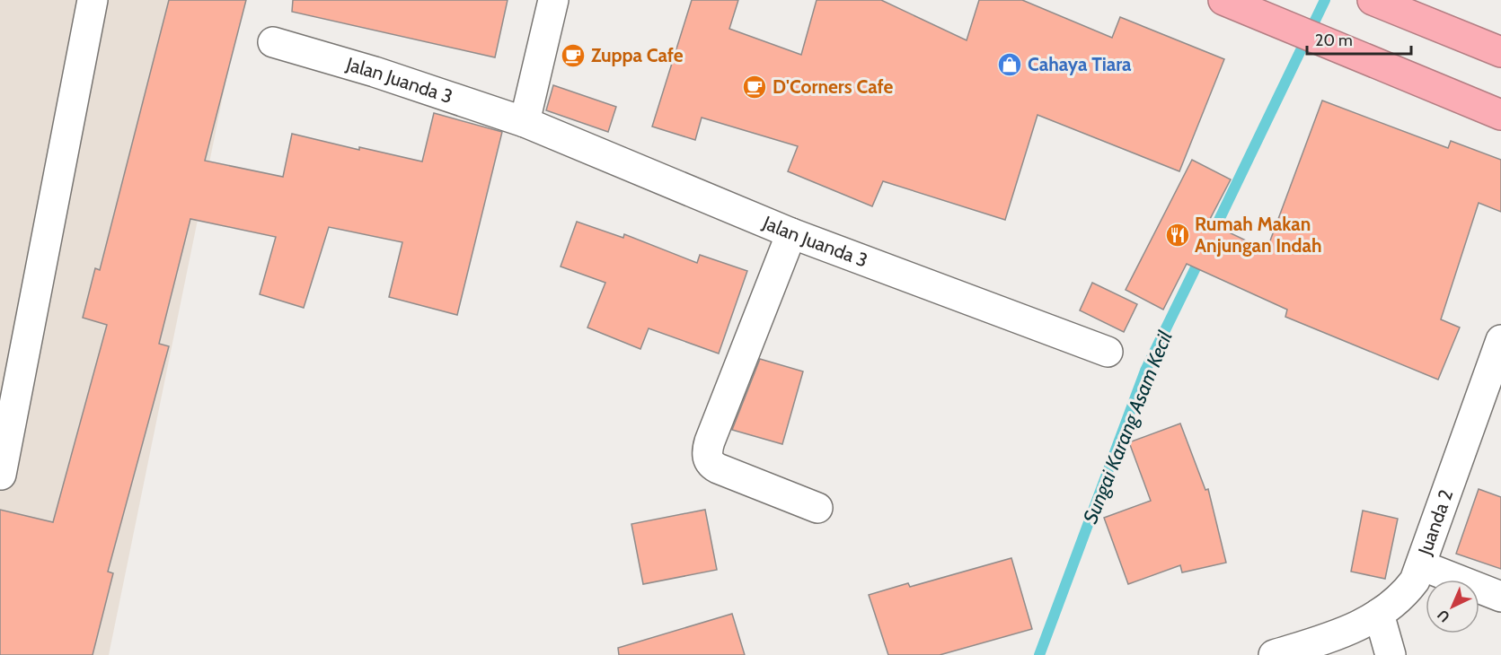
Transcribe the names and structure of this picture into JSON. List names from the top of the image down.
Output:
{
  "streets": {
    "street": ["Jalan Juanda 3", "Juanda 2"]
  },
  "water": ["Sungai Karang Asam Kecil"],
  "places": {
    "cafe": ["Zuppa Cafe", "D'Corners Cafe"],
    "shop": ["Cahaya Tiara"],
    "restaurant": ["Rumah Makan Anjungan Indah"]
  },
  "scale_bar": "20 m",
  "north": "bottom left"
}
